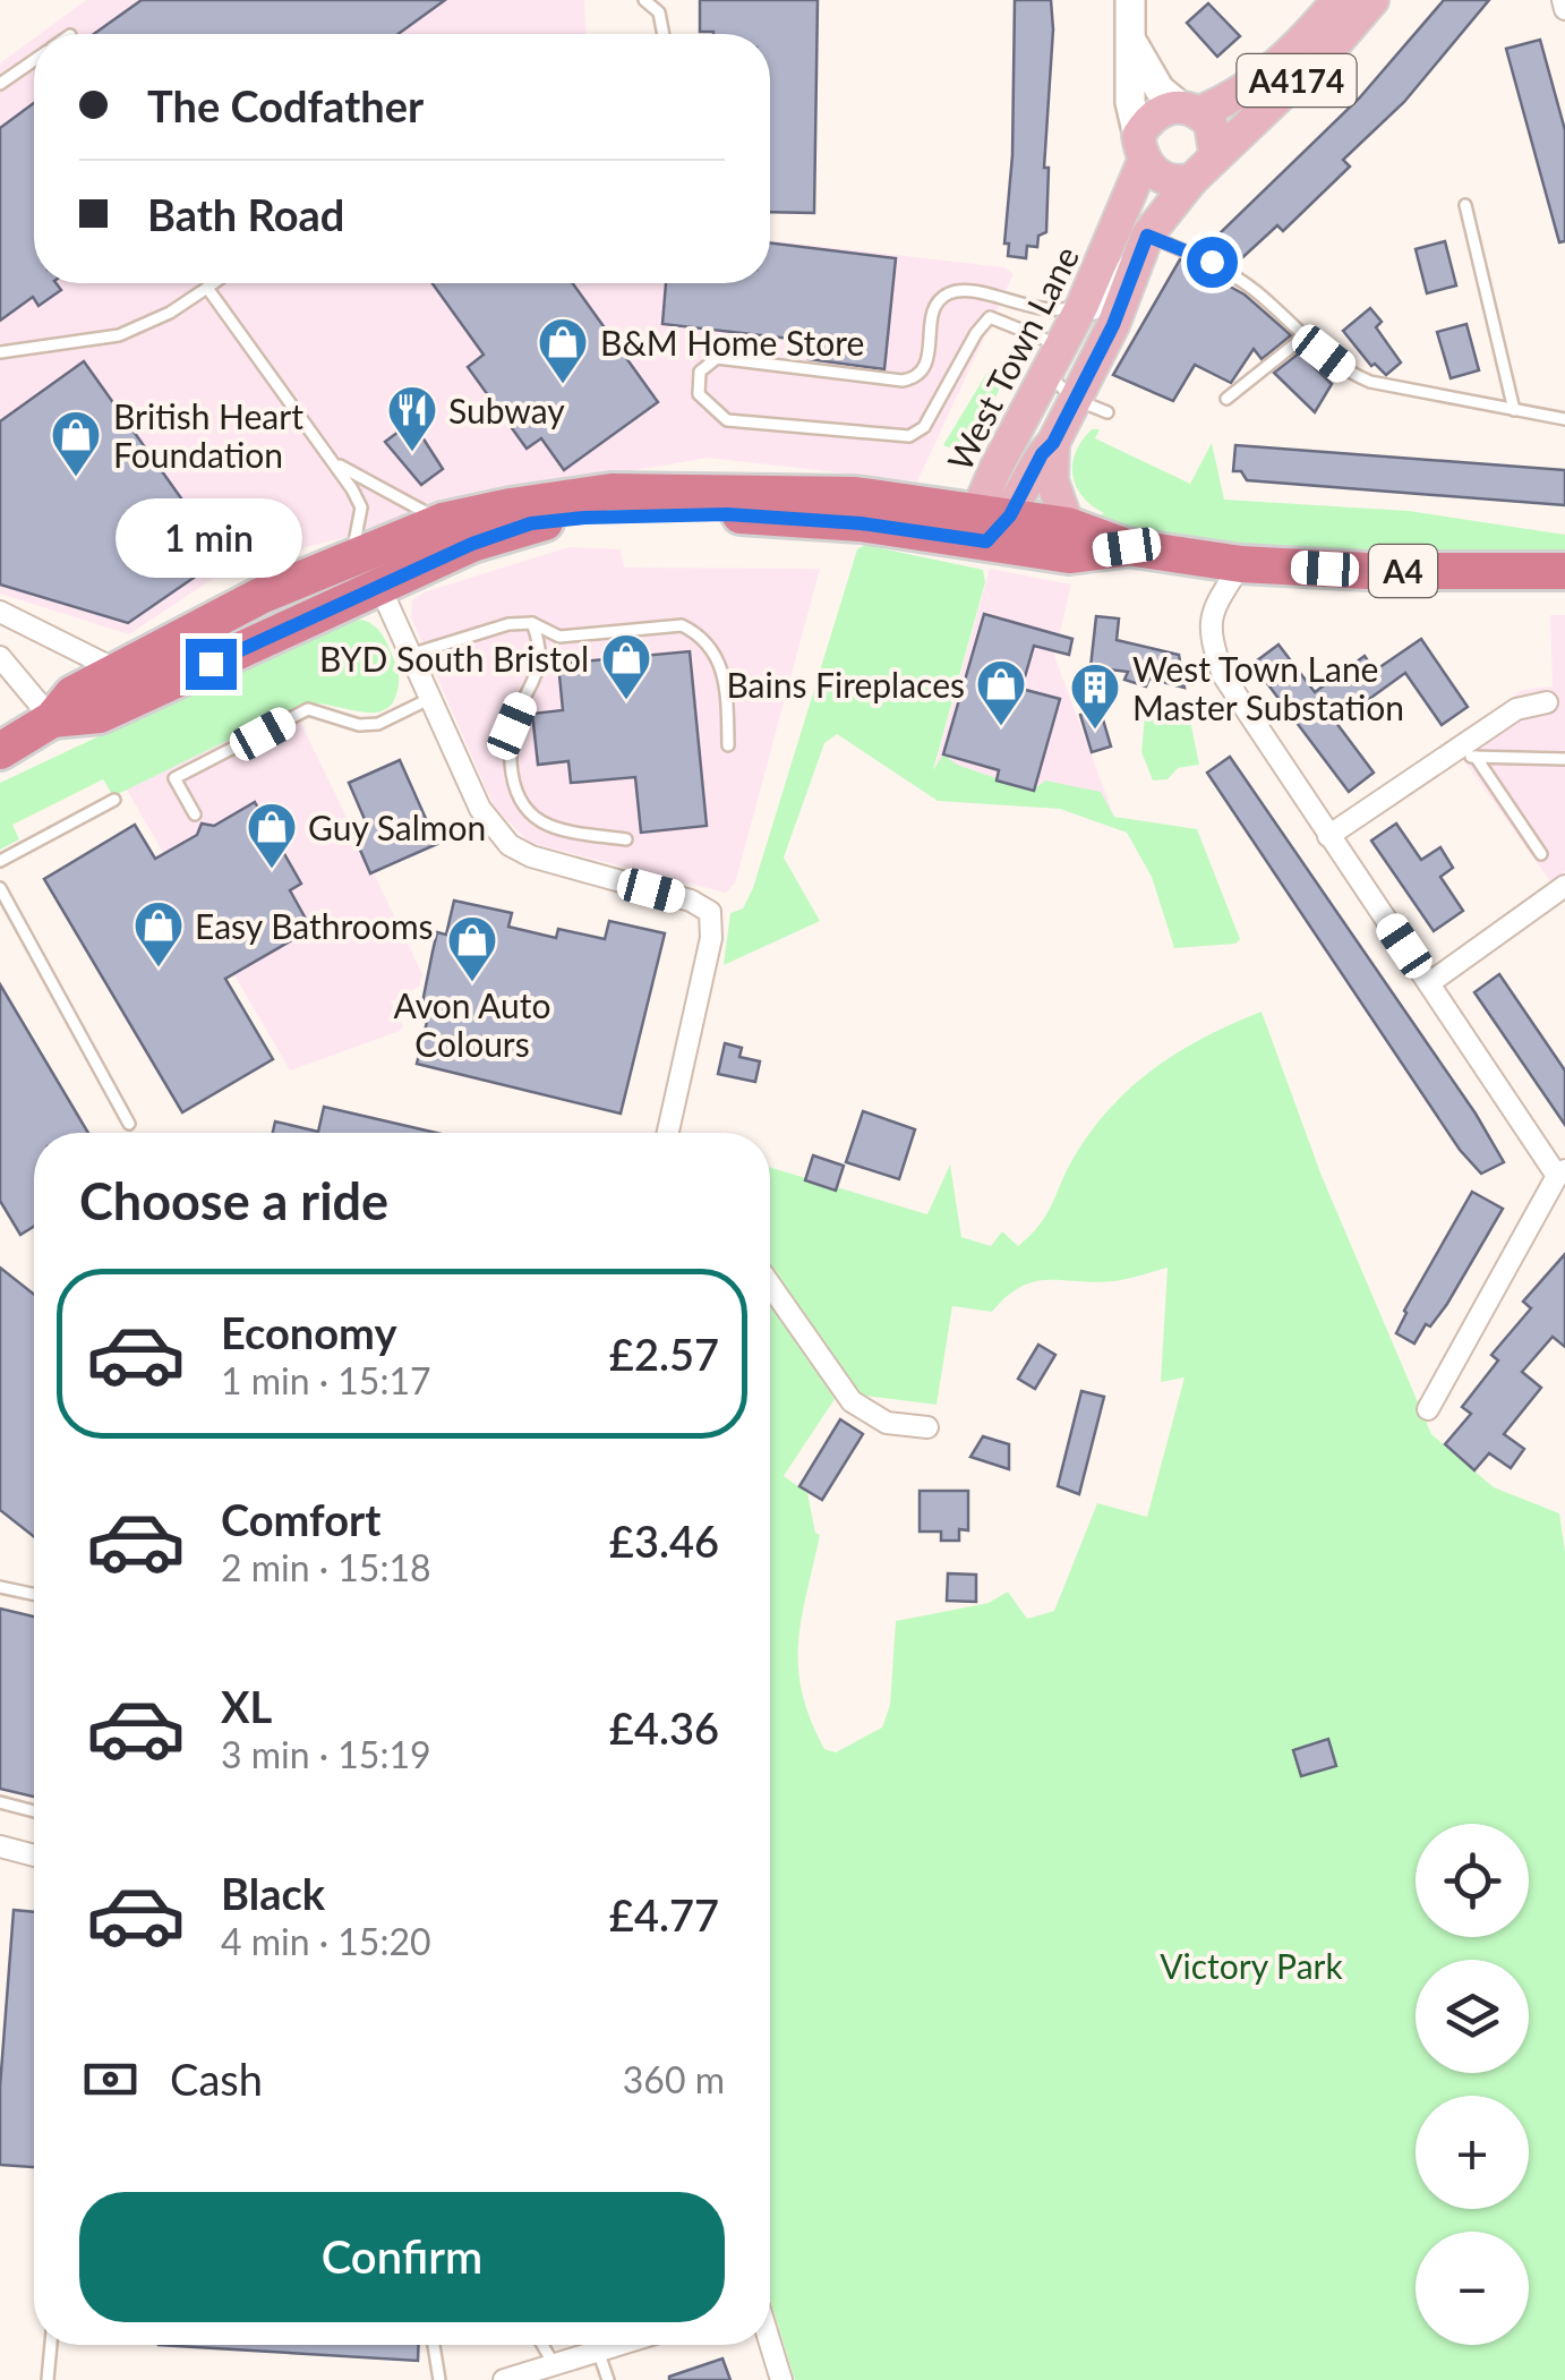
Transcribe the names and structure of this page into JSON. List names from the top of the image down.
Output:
{
  "streets": {
    "highway": ["A4"],
    "main road": ["A4174", "West Town Lane"]
  },
  "crossings": [
    ["A4174", "West Town Lane"],
    ["West Town Lane", "A4"]
  ],
  "parks": ["Victory Park"],
  "places": {
    "shop": [
      "B&M Home Store",
      "British Heart Foundation",
      "BYD South Bristol",
      "Bains Fireplaces",
      "Guy Salmon",
      "Easy Bathrooms",
      "Avon Auto Colours"
    ],
    "restaurant": ["Subway"],
    "building": ["West Town Lane Master Substation"]
  },
  "page": {
    "banner": ["The Codfather", "Bath Road"],
    "bubble": "1 min",
    "heading": "Choose a ride",
    "list": [
      {
        "name": "Economy",
        "note": "1 min · 15:17",
        "value": "£2.57"
      },
      {
        "name": "Comfort",
        "note": "2 min · 15:18",
        "value": "£3.46"
      },
      {
        "name": "XL",
        "note": "3 min · 15:19",
        "value": "£4.36"
      },
      {
        "name": "Black",
        "note": "4 min · 15:20",
        "value": "£4.77"
      }
    ],
    "map_buttons": ["+", "−"],
    "pay": ["Cash", "360 m"],
    "buttons": "Confirm"
  }
}
